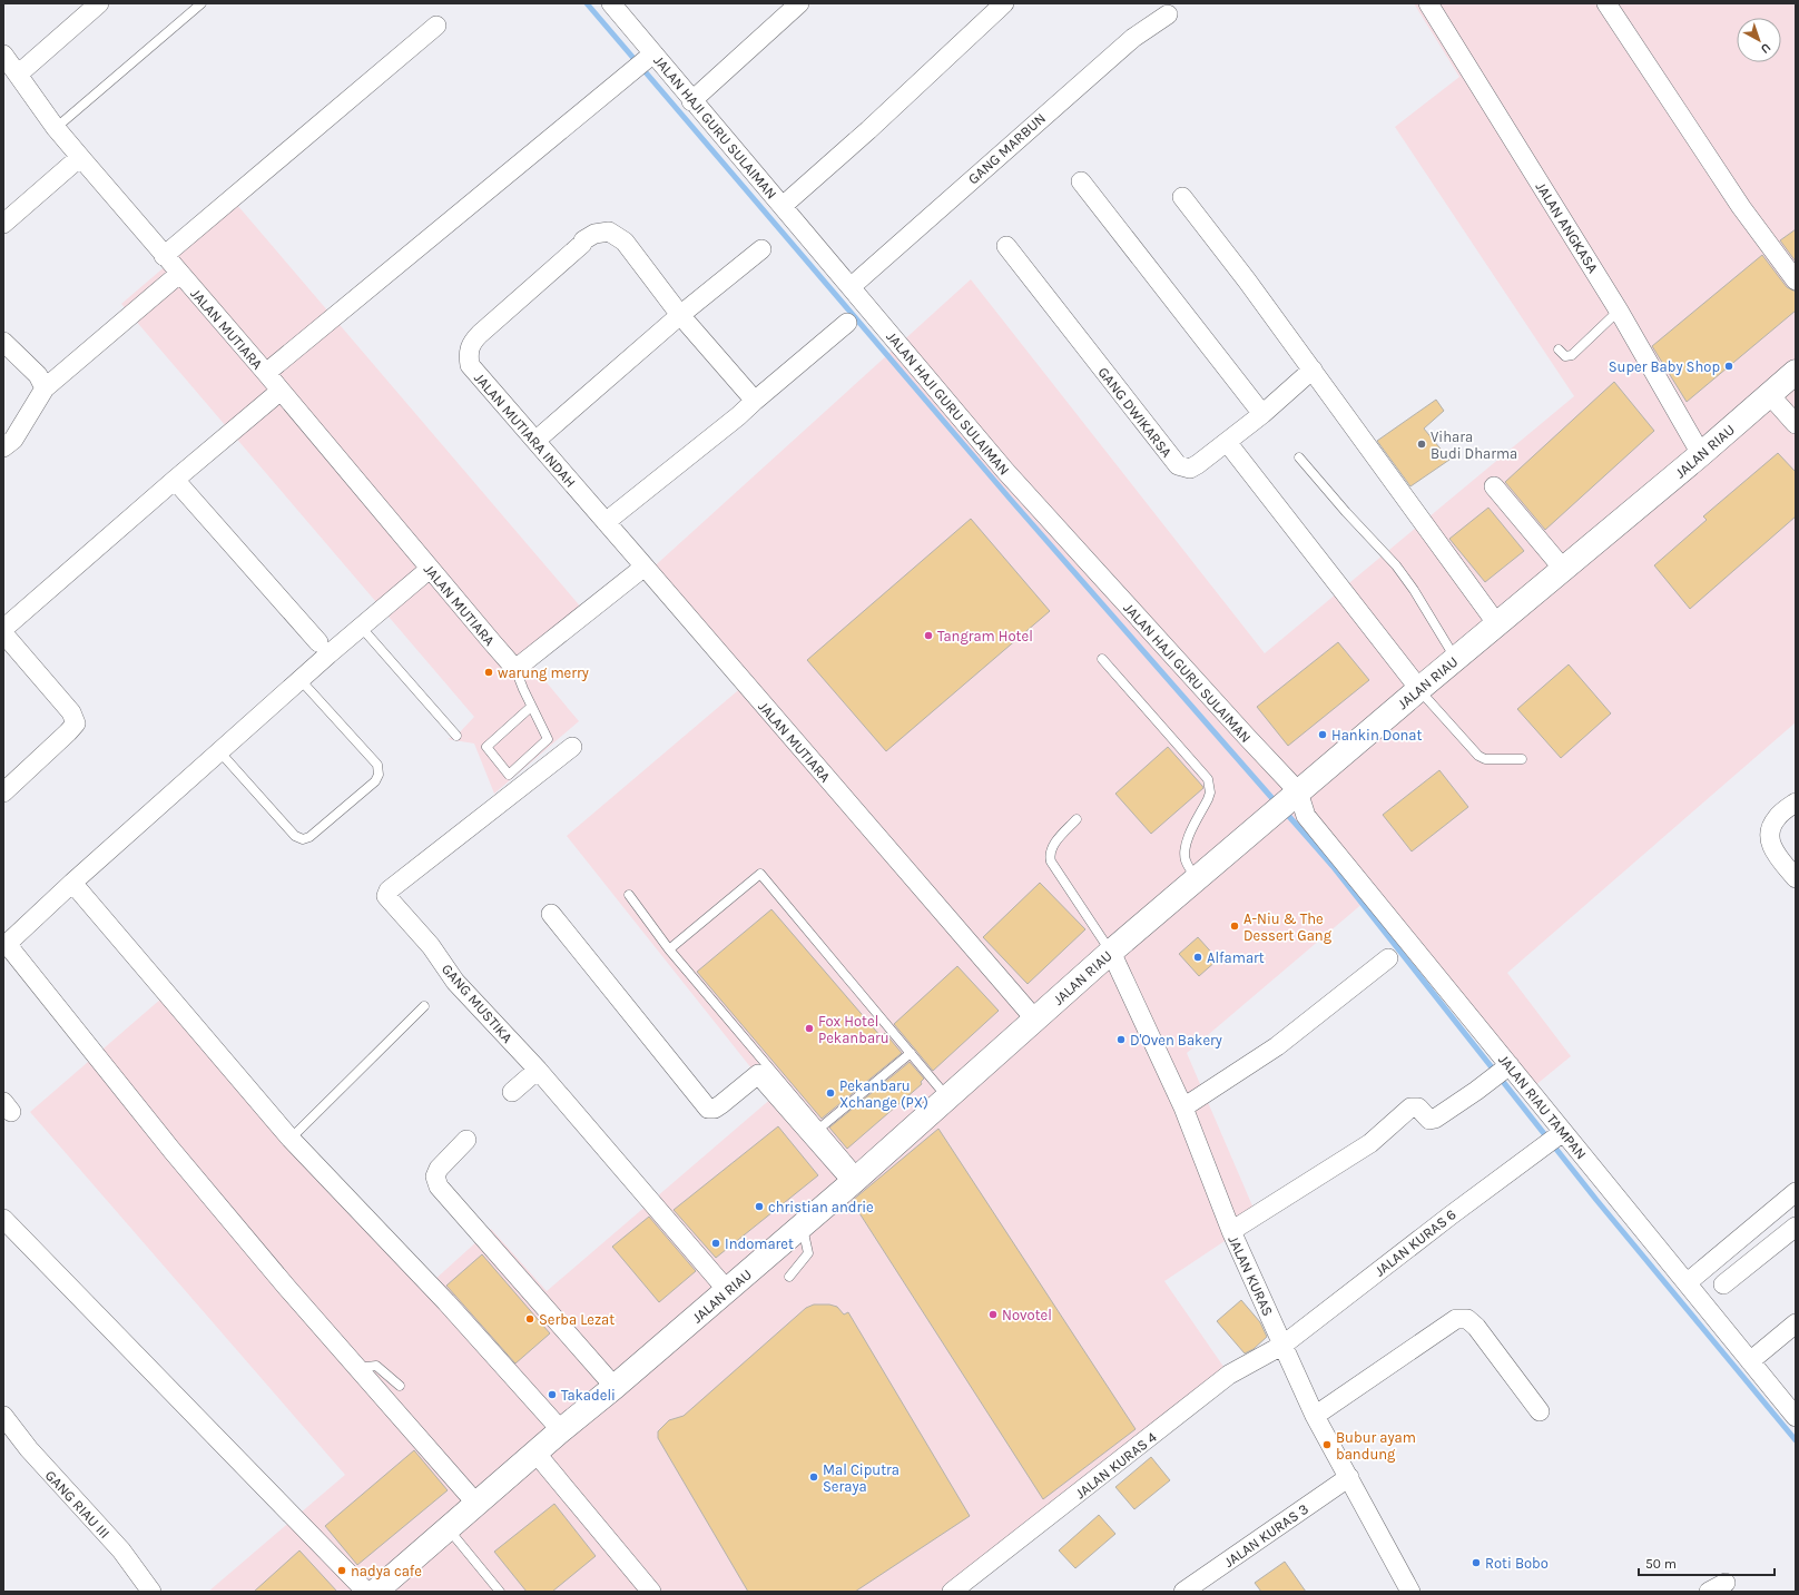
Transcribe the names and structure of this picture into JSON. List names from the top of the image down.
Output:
{
  "streets": {
    "main road": ["JALAN RIAU"],
    "street": [
      "JALAN HAJI GURU SULAIMAN",
      "GANG MARBUN",
      "JALAN ANGKASA",
      "JALAN MUTIARA",
      "GANG DWIKARSA",
      "JALAN MUTIARA INDAH",
      "GANG MUSTIKA",
      "JALAN RIAU TAMPAN",
      "JALAN KURAS 6",
      "JALAN KURAS",
      "JALAN KURAS 4",
      "GANG RIAU III",
      "JALAN KURAS 3"
    ]
  },
  "crossings": [
    ["JALAN HAJI GURU SULAIMAN", "GANG MARBUN"],
    ["JALAN HAJI GURU SULAIMAN", "JALAN RIAU"],
    ["JALAN HAJI GURU SULAIMAN", "JALAN RIAU TAMPAN"],
    ["JALAN ANGKASA", "JALAN RIAU"],
    ["JALAN MUTIARA", "JALAN MUTIARA INDAH"],
    ["JALAN MUTIARA", "JALAN RIAU"],
    ["JALAN RIAU", "GANG MUSTIKA"],
    ["JALAN RIAU", "JALAN RIAU TAMPAN"],
    ["JALAN RIAU", "JALAN KURAS"],
    ["JALAN RIAU TAMPAN", "JALAN KURAS 6"],
    ["JALAN KURAS 6", "JALAN KURAS"],
    ["JALAN KURAS 6", "JALAN KURAS 4"],
    ["JALAN KURAS", "JALAN KURAS 4"],
    ["JALAN KURAS", "JALAN KURAS 3"]
  ],
  "places": [
    "Super Baby Shop",
    "Vihara Budi Dharma",
    "Tangram Hotel",
    "warung merry",
    "Hankin Donat",
    "A-Niu & The Dessert Gang",
    "Alfamart",
    "Fox Hotel Pekanbaru",
    "D'Oven Bakery",
    "Pekanbaru Xchange (PX)",
    "christian andrie",
    "Indomaret",
    "Novotel",
    "Serba Lezat",
    "Takadeli",
    "Bubur ayam bandung",
    "Mal Ciputra Seraya",
    "Roti Bobo",
    "nadya cafe"
  ],
  "scale_bar": "50 m",
  "north": "bottom right"
}
